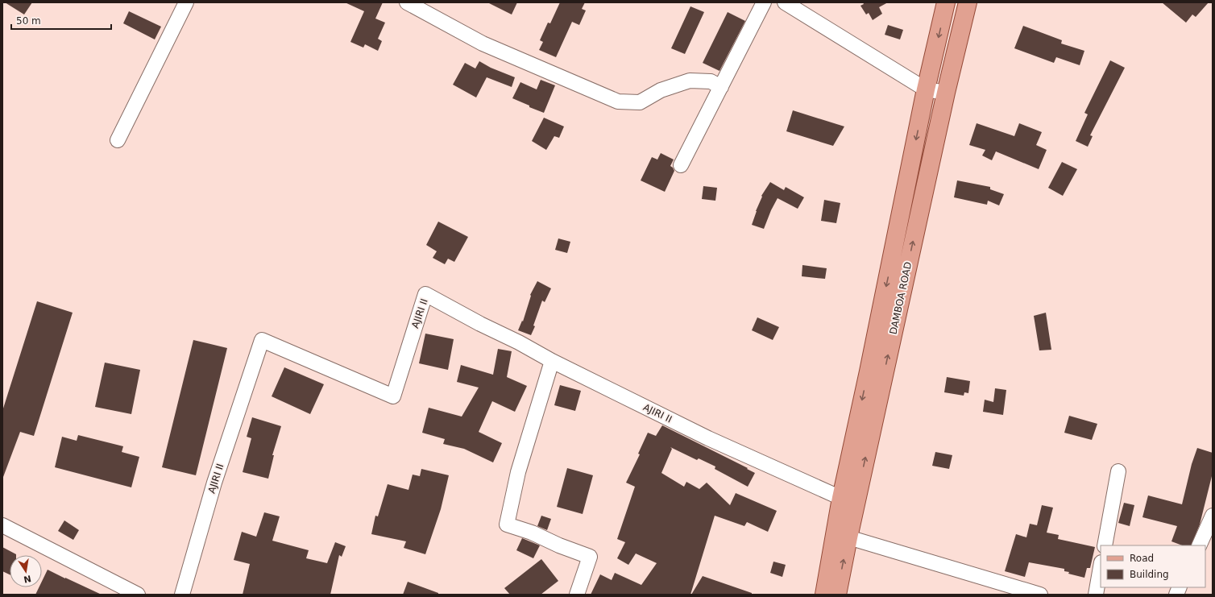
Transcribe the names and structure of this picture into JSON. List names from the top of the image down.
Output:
{
  "streets": {
    "main road": ["DAMBOA ROAD"],
    "street": ["AJIRI II"]
  },
  "crossings": [
    ["DAMBOA ROAD", "AJIRI II"]
  ],
  "legend": ["Road", "Building"],
  "scale_bar": "50 m",
  "north": "bottom"
}
